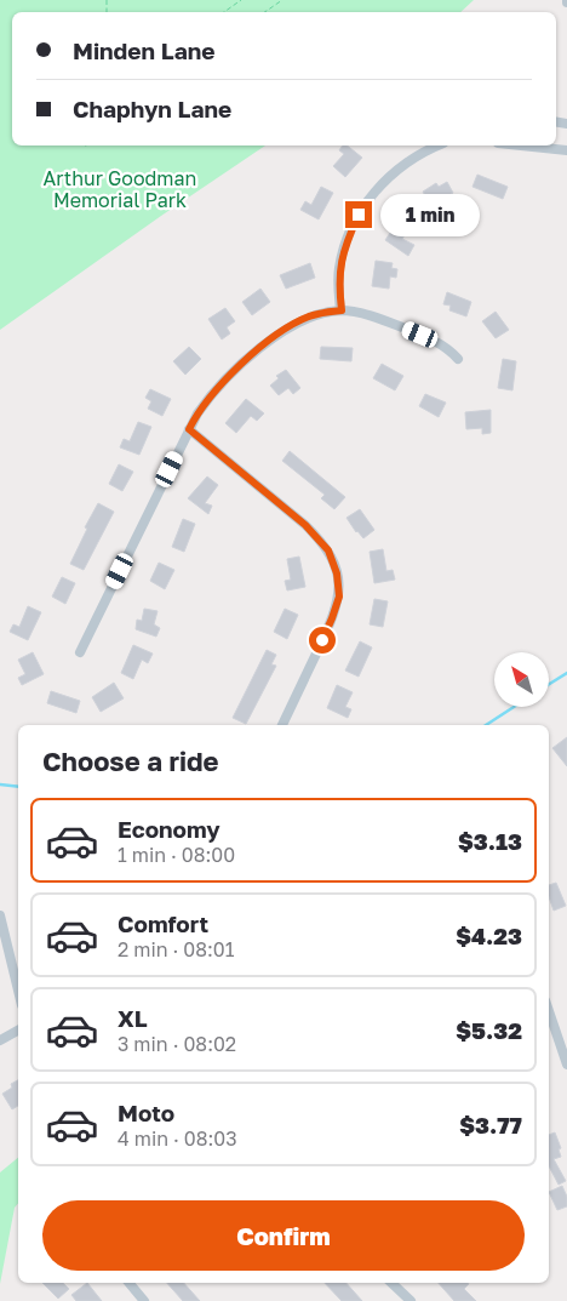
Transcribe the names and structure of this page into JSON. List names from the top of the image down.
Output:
{
  "parks": ["Arthur Goodman Memorial Park"],
  "north": "top left",
  "page": {
    "banner": ["Minden Lane", "Chaphyn Lane"],
    "bubble": "1 min",
    "heading": "Choose a ride",
    "list": [
      {
        "name": "Economy",
        "note": "1 min · 08:00",
        "value": "$3.13"
      },
      {
        "name": "Comfort",
        "note": "2 min · 08:01",
        "value": "$4.23"
      },
      {
        "name": "XL",
        "note": "3 min · 08:02",
        "value": "$5.32"
      },
      {
        "name": "Moto",
        "note": "4 min · 08:03",
        "value": "$3.77"
      }
    ],
    "buttons": "Confirm"
  }
}
